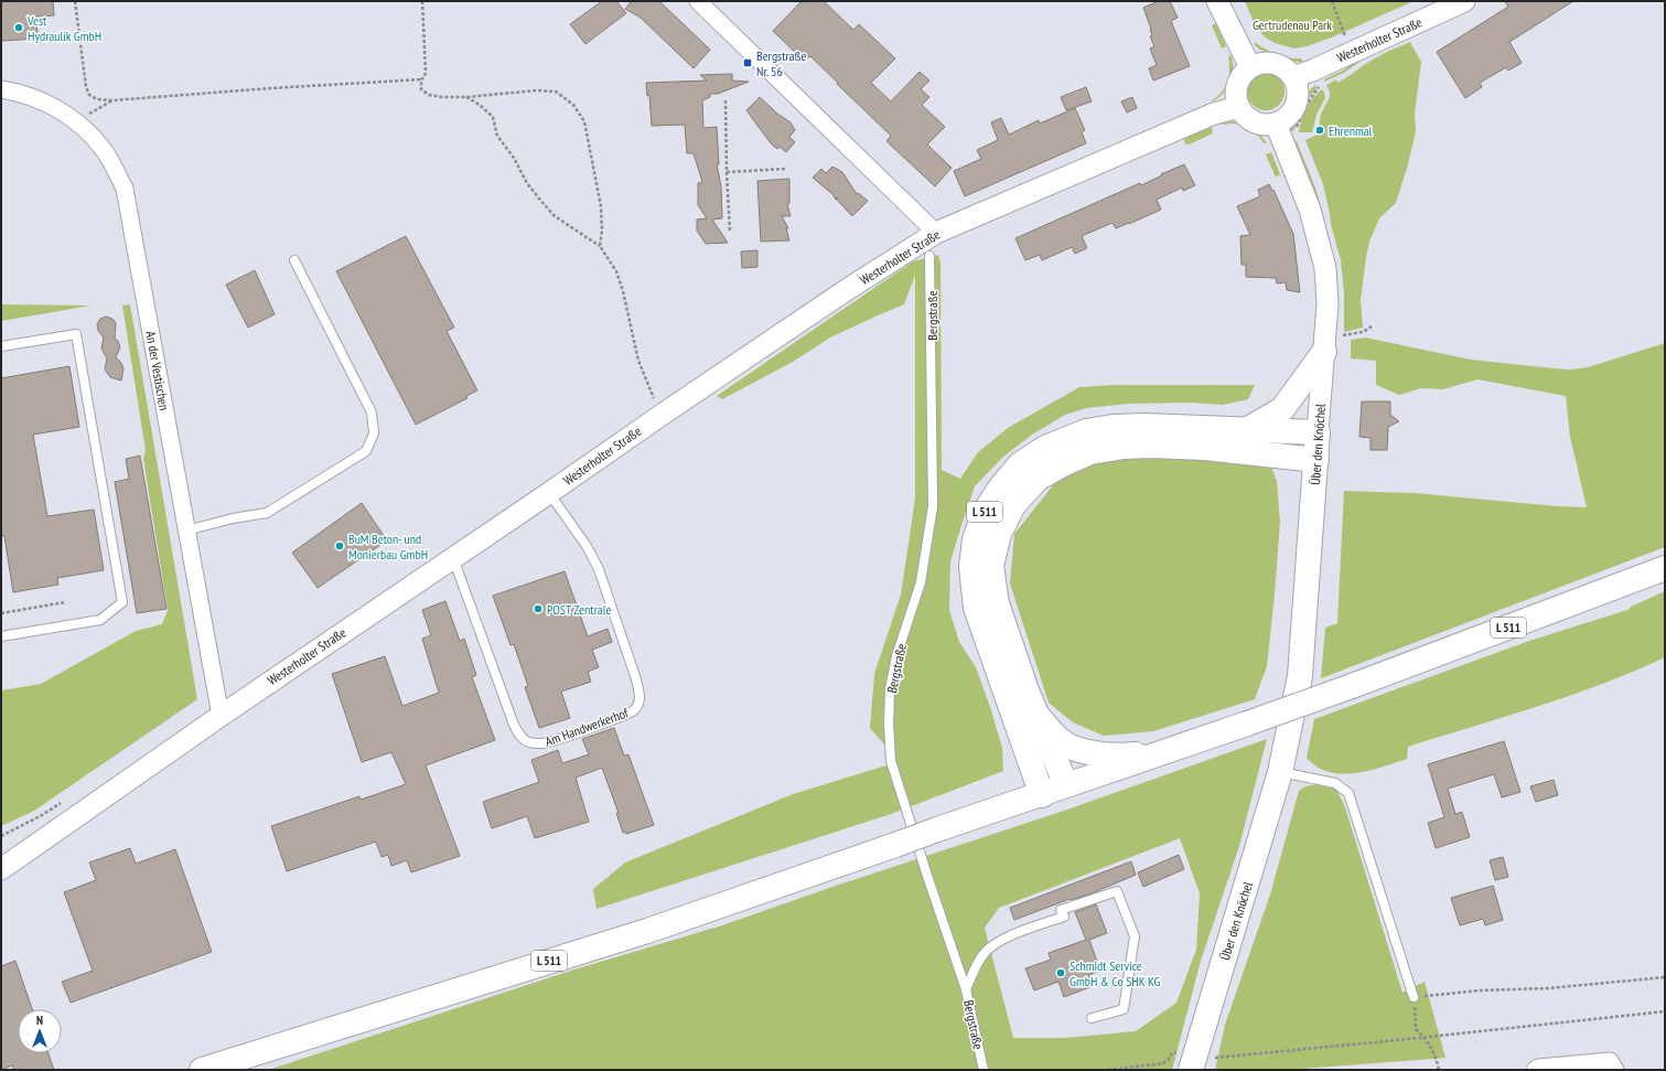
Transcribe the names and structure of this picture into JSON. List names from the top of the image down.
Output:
{
  "streets": {
    "main road": ["Über den Knöchel", "L 511"],
    "street": ["Westerholter Straße", "An der Vestischen"],
    "lane": ["Bergstraße", "Am Handwerkerhof"]
  },
  "crossings": [
    ["Westerholter Straße", "An der Vestischen"],
    ["Westerholter Straße", "Über den Knöchel"],
    ["Westerholter Straße", "Am Handwerkerhof"],
    ["Über den Knöchel", "L 511"]
  ],
  "parks": ["Gertrudenau Park"],
  "places": {
    "other": [
      "Vest Hydraulik GmbH",
      "Ehrenmal",
      "BuM Beton- und Monierbau GmbH",
      "POST Zentrale",
      "Schmidt Service GmbH & Co SHK KG"
    ],
    "transit": ["Bergstraße Nr. 56"]
  },
  "north": "top"
}
